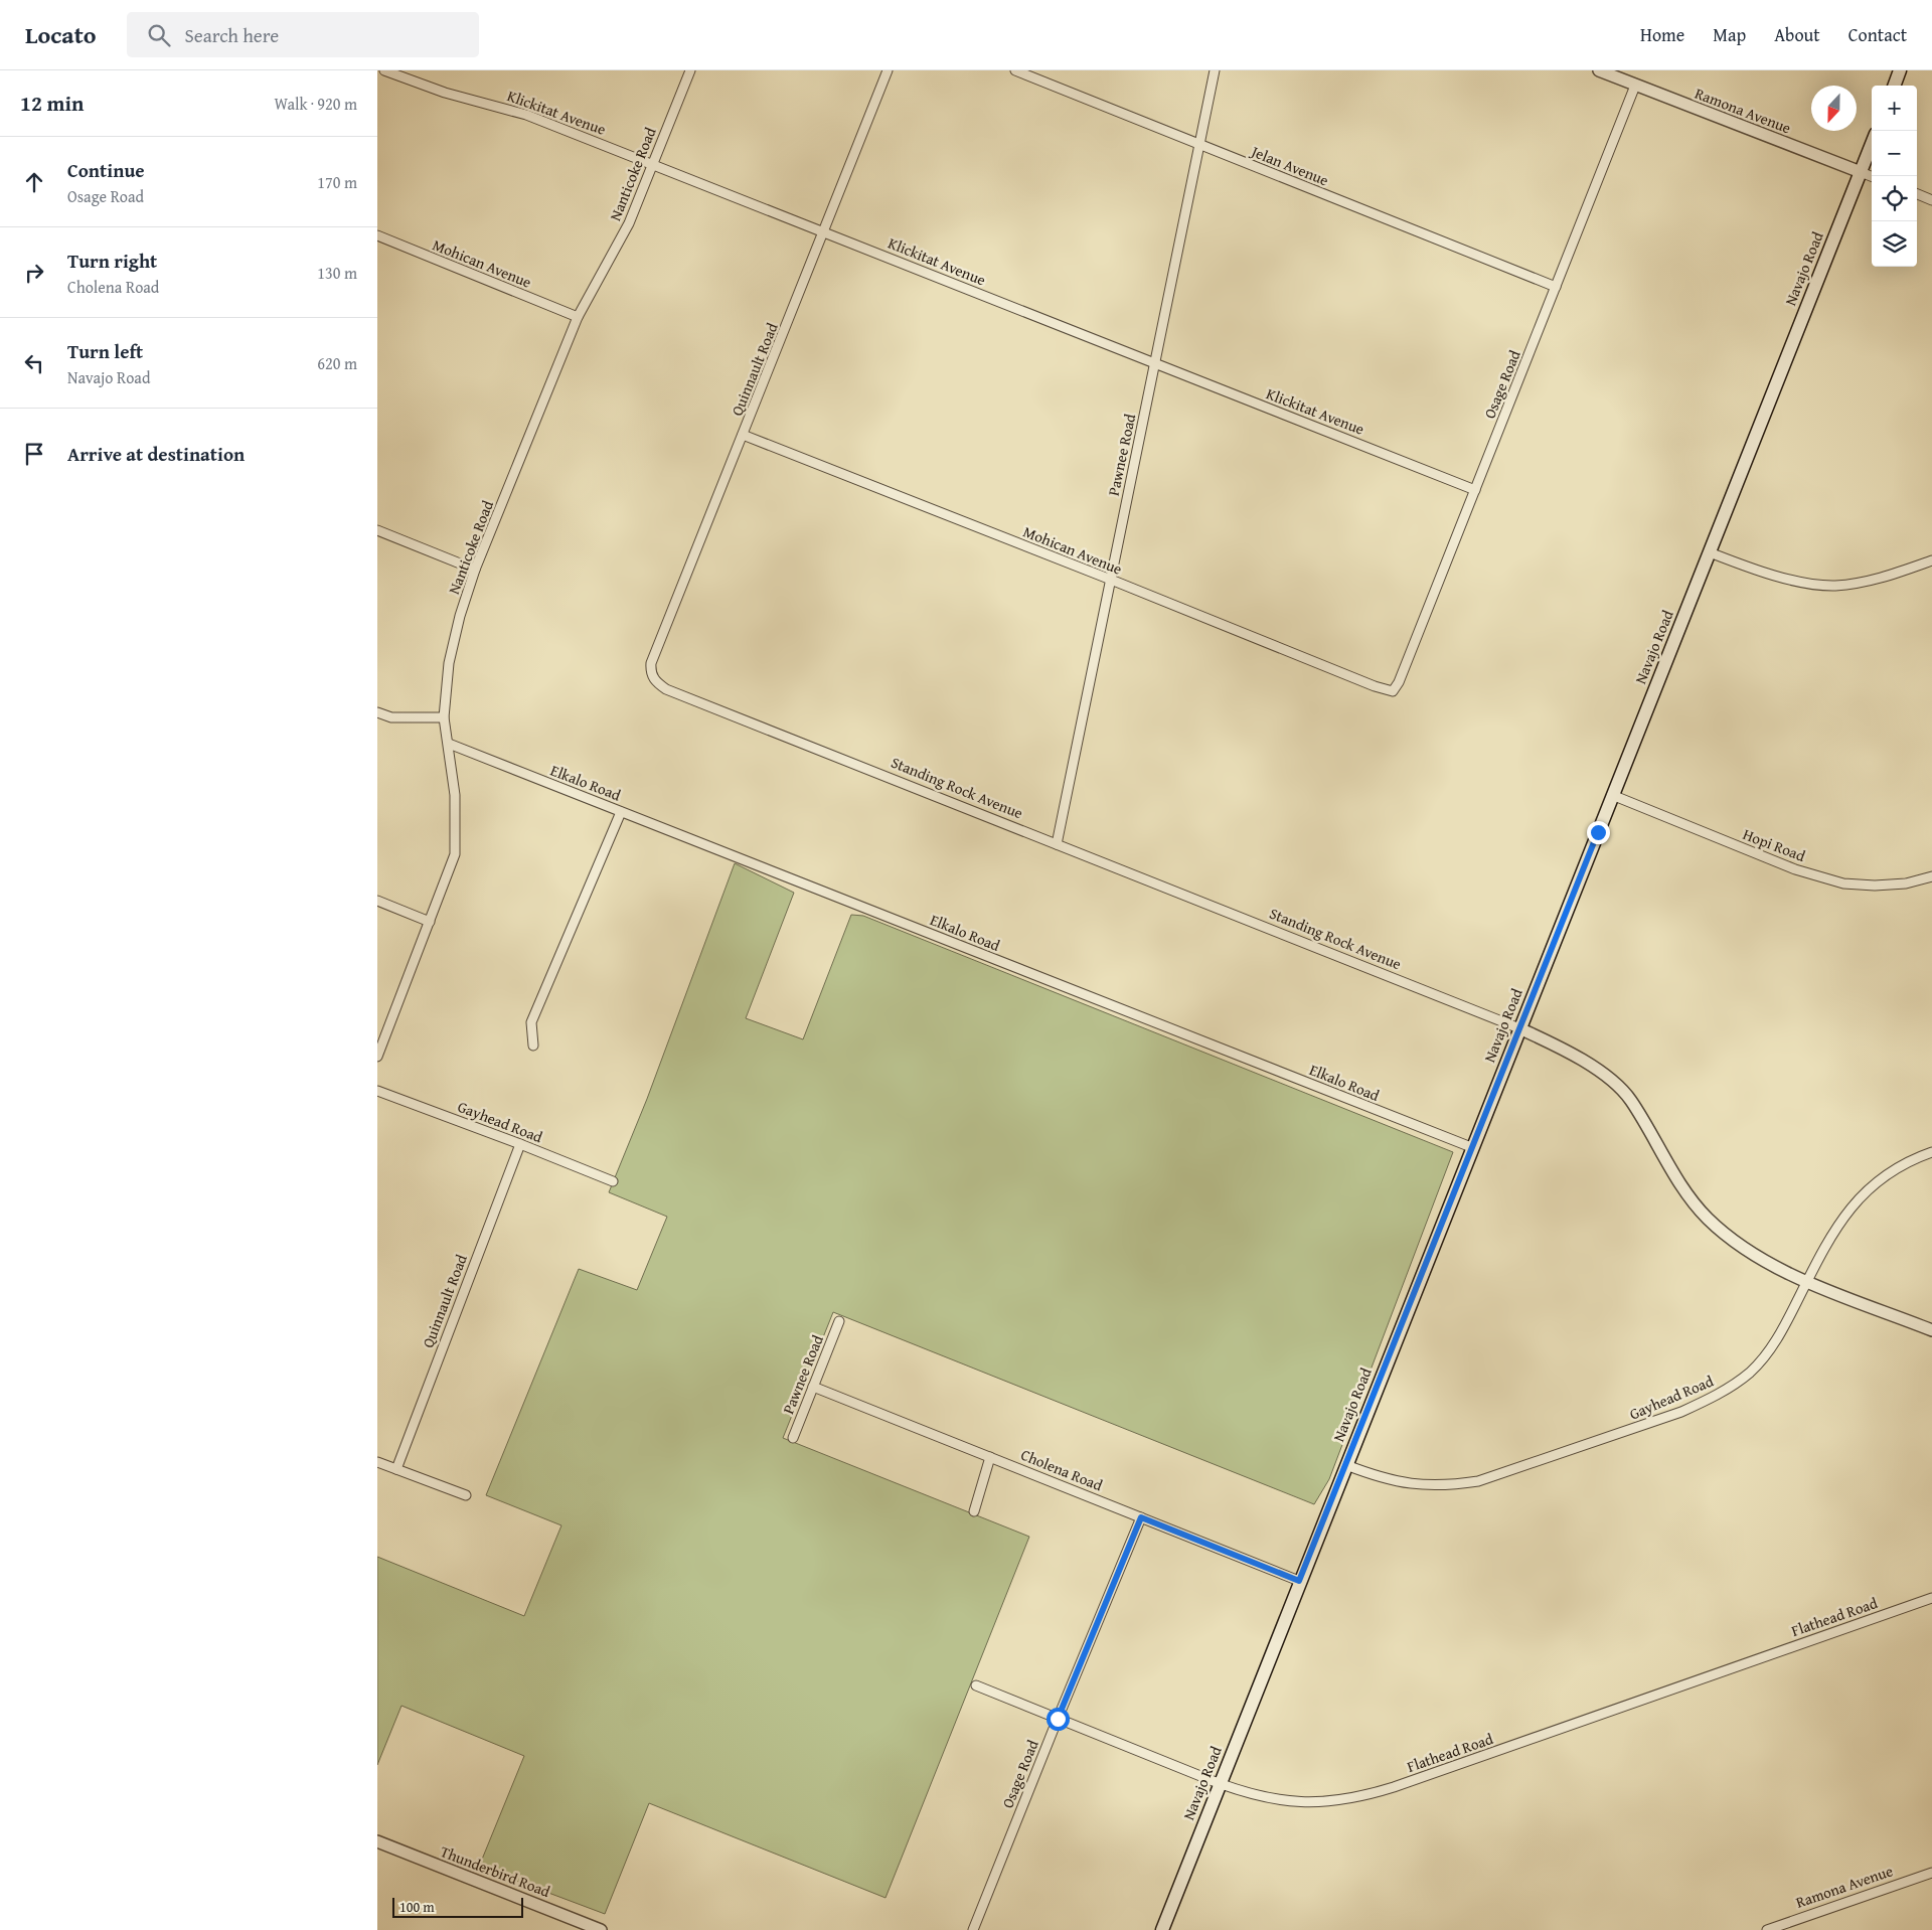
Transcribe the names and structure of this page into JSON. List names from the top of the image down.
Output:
{
  "streets": {
    "main road": ["Navajo Road"],
    "street": [
      "Ramona Avenue",
      "Klickitat Avenue",
      "Jelan Avenue",
      "Nanticoke Road",
      "Mohican Avenue",
      "Quinnault Road",
      "Osage Road",
      "Pawnee Road",
      "Elkalo Road",
      "Standing Rock Avenue",
      "Hopi Road",
      "Gayhead Road",
      "Cholena Road",
      "Flathead Road",
      "Thunderbird Road"
    ]
  },
  "crossings": [
    ["Ramona Avenue", "Navajo Road"],
    ["Ramona Avenue", "Osage Road"],
    ["Klickitat Avenue", "Nanticoke Road"],
    ["Klickitat Avenue", "Quinnault Road"],
    ["Klickitat Avenue", "Osage Road"],
    ["Klickitat Avenue", "Pawnee Road"],
    ["Jelan Avenue", "Osage Road"],
    ["Jelan Avenue", "Pawnee Road"],
    ["Nanticoke Road", "Mohican Avenue"],
    ["Nanticoke Road", "Elkalo Road"],
    ["Mohican Avenue", "Quinnault Road"],
    ["Mohican Avenue", "Osage Road"],
    ["Mohican Avenue", "Pawnee Road"],
    ["Navajo Road", "Elkalo Road"],
    ["Navajo Road", "Standing Rock Avenue"],
    ["Navajo Road", "Hopi Road"],
    ["Navajo Road", "Gayhead Road"],
    ["Navajo Road", "Cholena Road"],
    ["Navajo Road", "Flathead Road"],
    ["Quinnault Road", "Standing Rock Avenue"],
    ["Quinnault Road", "Gayhead Road"],
    ["Osage Road", "Cholena Road"],
    ["Osage Road", "Flathead Road"],
    ["Pawnee Road", "Standing Rock Avenue"],
    ["Pawnee Road", "Cholena Road"],
    ["Standing Rock Avenue", "Gayhead Road"]
  ],
  "scale_bar": "100 m",
  "north": "bottom",
  "page": {
    "header": "Locato",
    "search": "Search here",
    "nav": [
      "Home",
      "Map",
      "About",
      "Contact"
    ],
    "heading": ["12 min", "Walk · 920 m"],
    "map_buttons": ["+", "−"],
    "list": [
      ["Continue", "Osage Road", "170 m"],
      ["Turn right", "Cholena Road", "130 m"],
      ["Turn left", "Navajo Road", "620 m"],
      "Arrive at destination"
    ],
    "scale": "100 m"
  }
}
